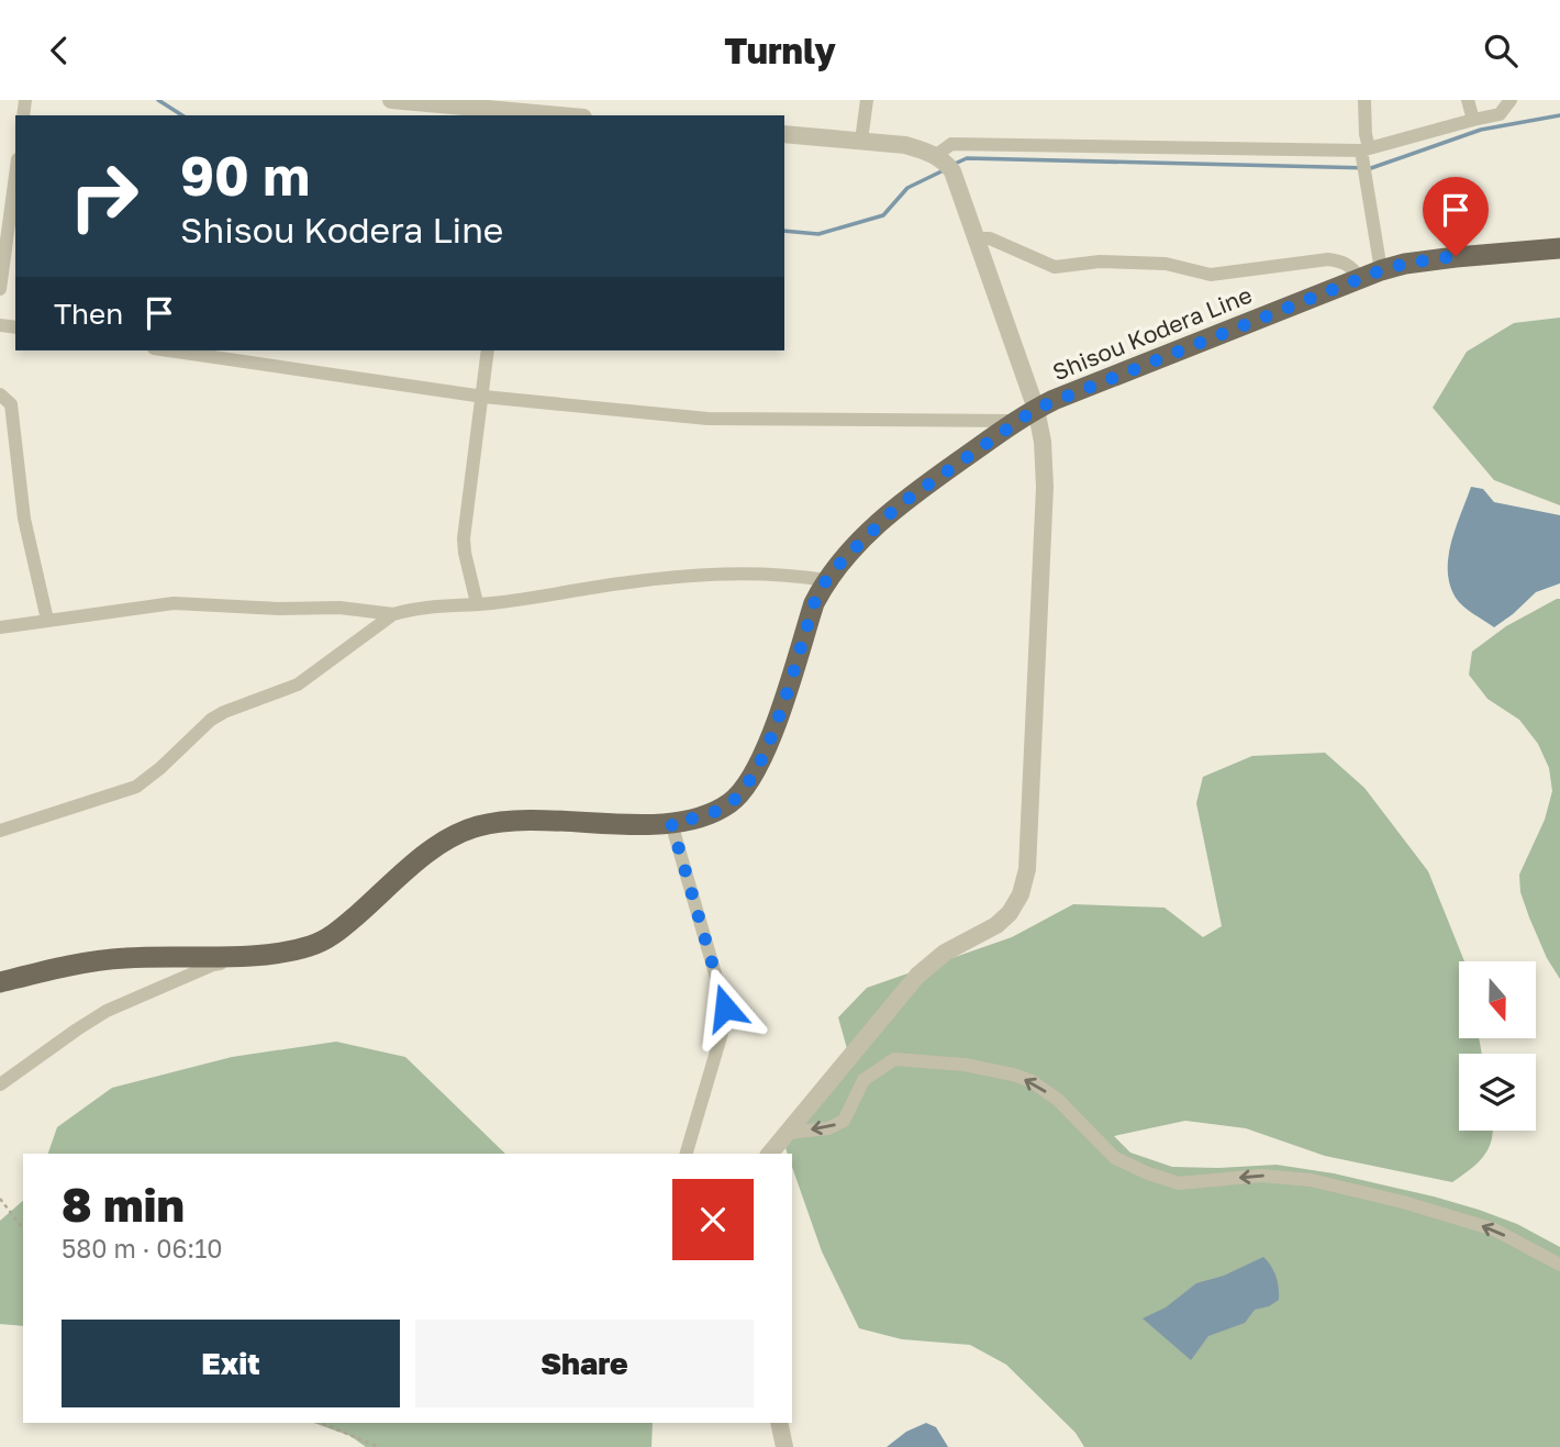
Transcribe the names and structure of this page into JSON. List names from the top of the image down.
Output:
{
  "streets": {
    "main road": ["Shisou Kodera Line"]
  },
  "north": "bottom",
  "page": {
    "header": "Turnly",
    "turn": ["90 m", "Shisou Kodera Line"],
    "then": "Then",
    "heading": ["8 min", "580 m · 06:10"],
    "buttons": ["Exit", "Share"]
  }
}
